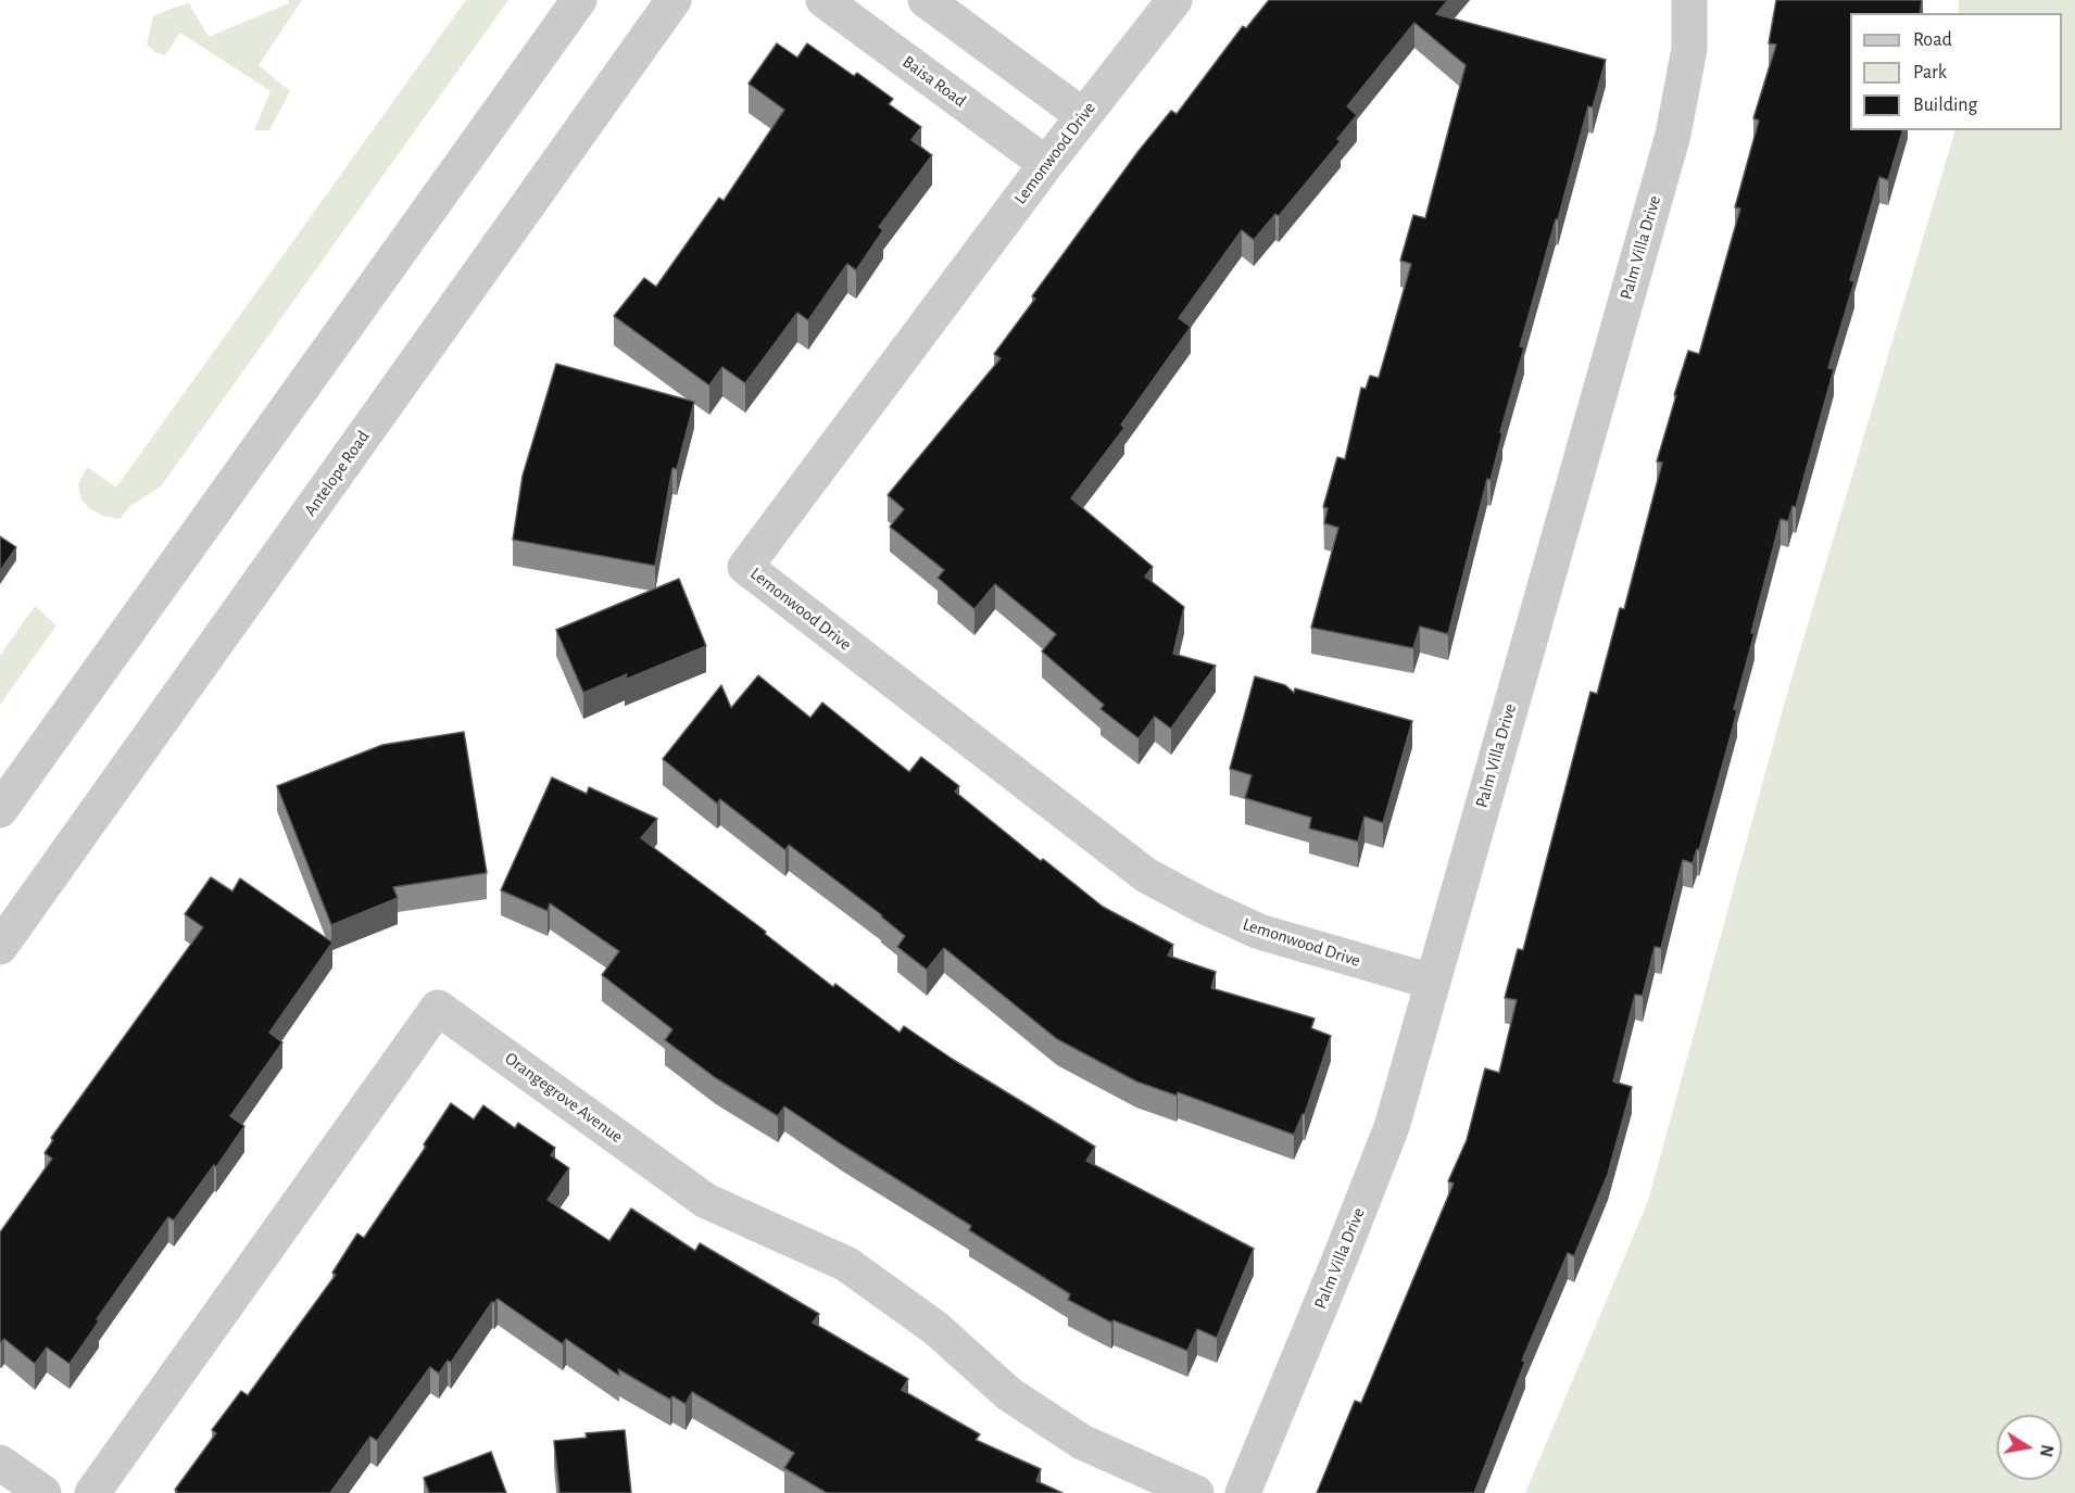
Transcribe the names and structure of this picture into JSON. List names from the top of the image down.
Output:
{
  "streets": {
    "street": [
      "Baisa Road",
      "Lemonwood Drive",
      "Palm Villa Drive",
      "Antelope Road",
      "Orangegrove Avenue"
    ]
  },
  "crossings": [
    ["Baisa Road", "Lemonwood Drive"],
    ["Lemonwood Drive", "Palm Villa Drive"]
  ],
  "legend": ["Road", "Park", "Building"],
  "north": "right"
}
